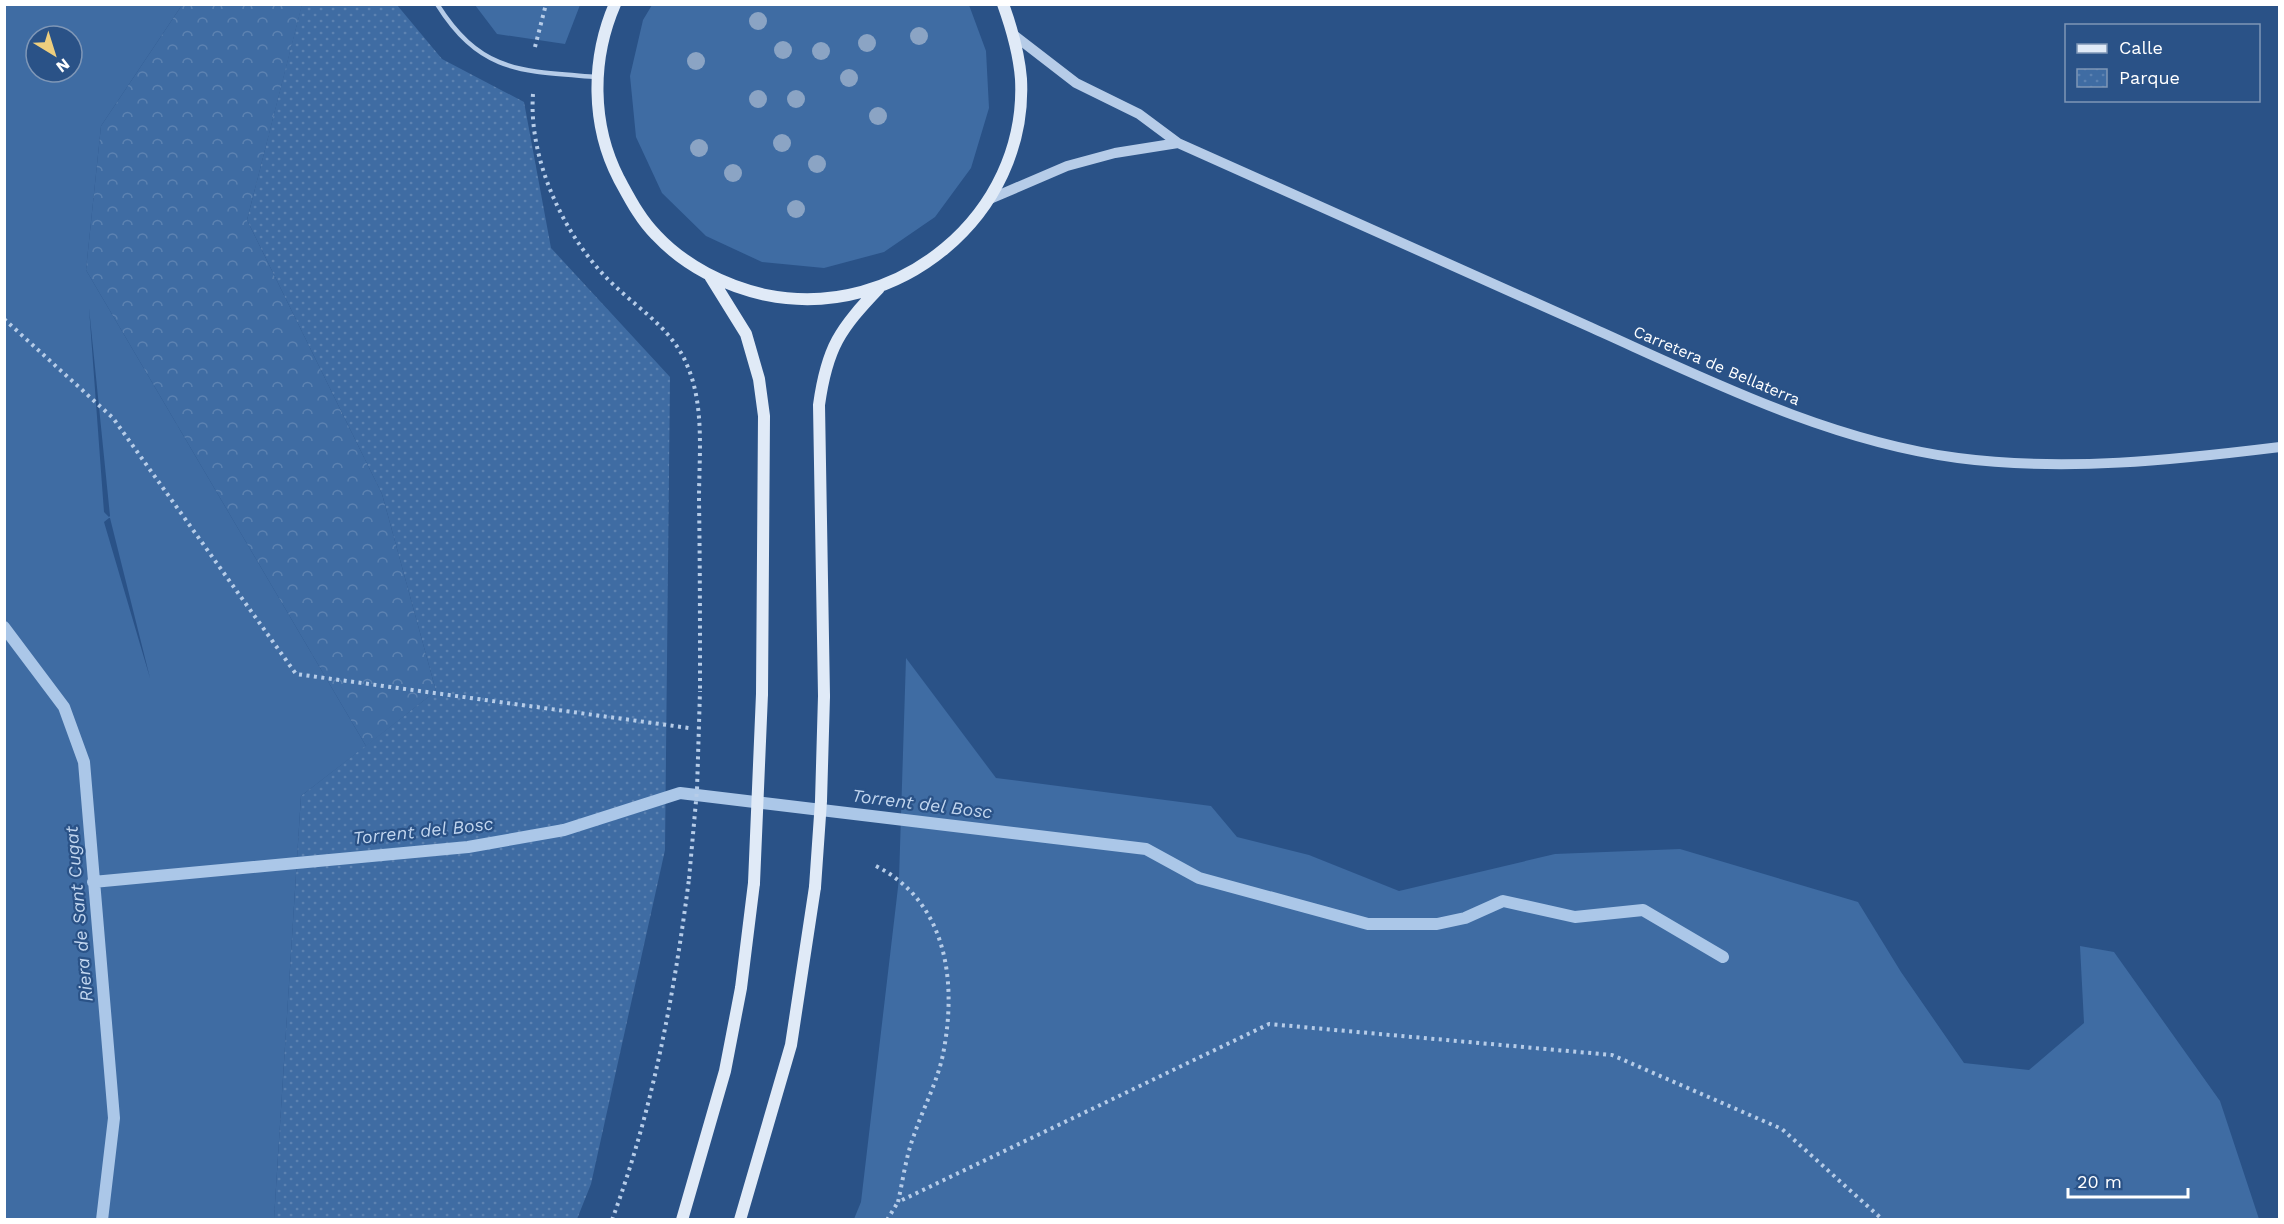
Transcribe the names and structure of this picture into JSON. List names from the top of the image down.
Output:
{
  "streets": {
    "street": ["Carretera de Bellaterra"]
  },
  "water": ["Torrent del Bosc", "Riera de Sant Cugat"],
  "legend": ["Calle", "Parque"],
  "scale_bar": "20 m",
  "north": "bottom right"
}
